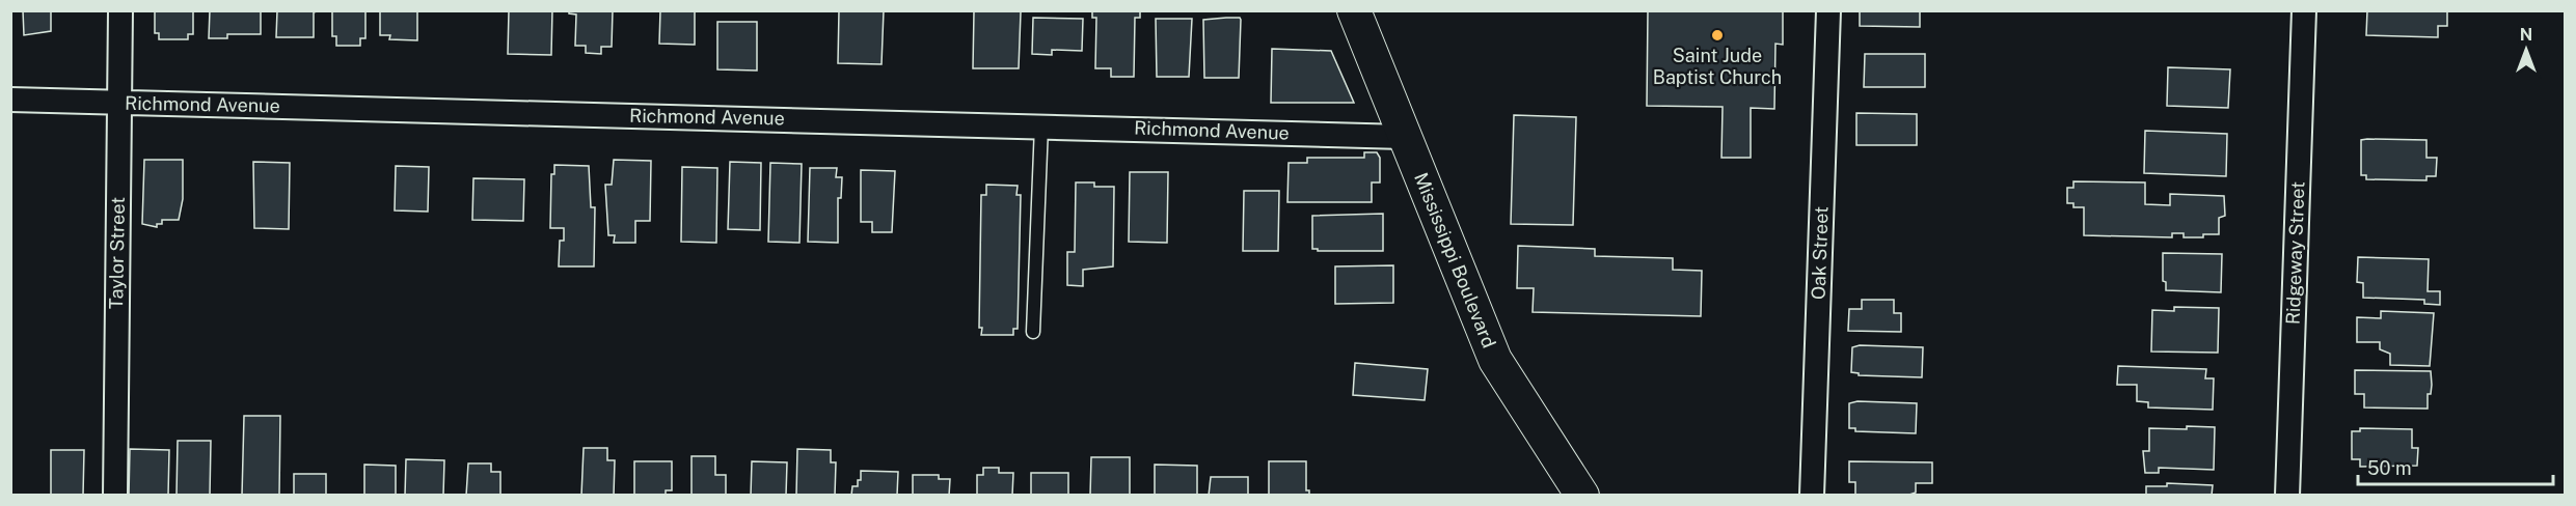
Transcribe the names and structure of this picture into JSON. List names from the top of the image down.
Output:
{
  "streets": {
    "main road": ["Mississippi Boulevard"],
    "street": [
      "Richmond Avenue",
      "Taylor Street",
      "Oak Street",
      "Ridgeway Street"
    ]
  },
  "crossings": [
    ["Richmond Avenue", "Taylor Street"],
    ["Richmond Avenue", "Mississippi Boulevard"]
  ],
  "places": ["Saint Jude Baptist Church"],
  "scale_bar": "50 m",
  "north": "top"
}
